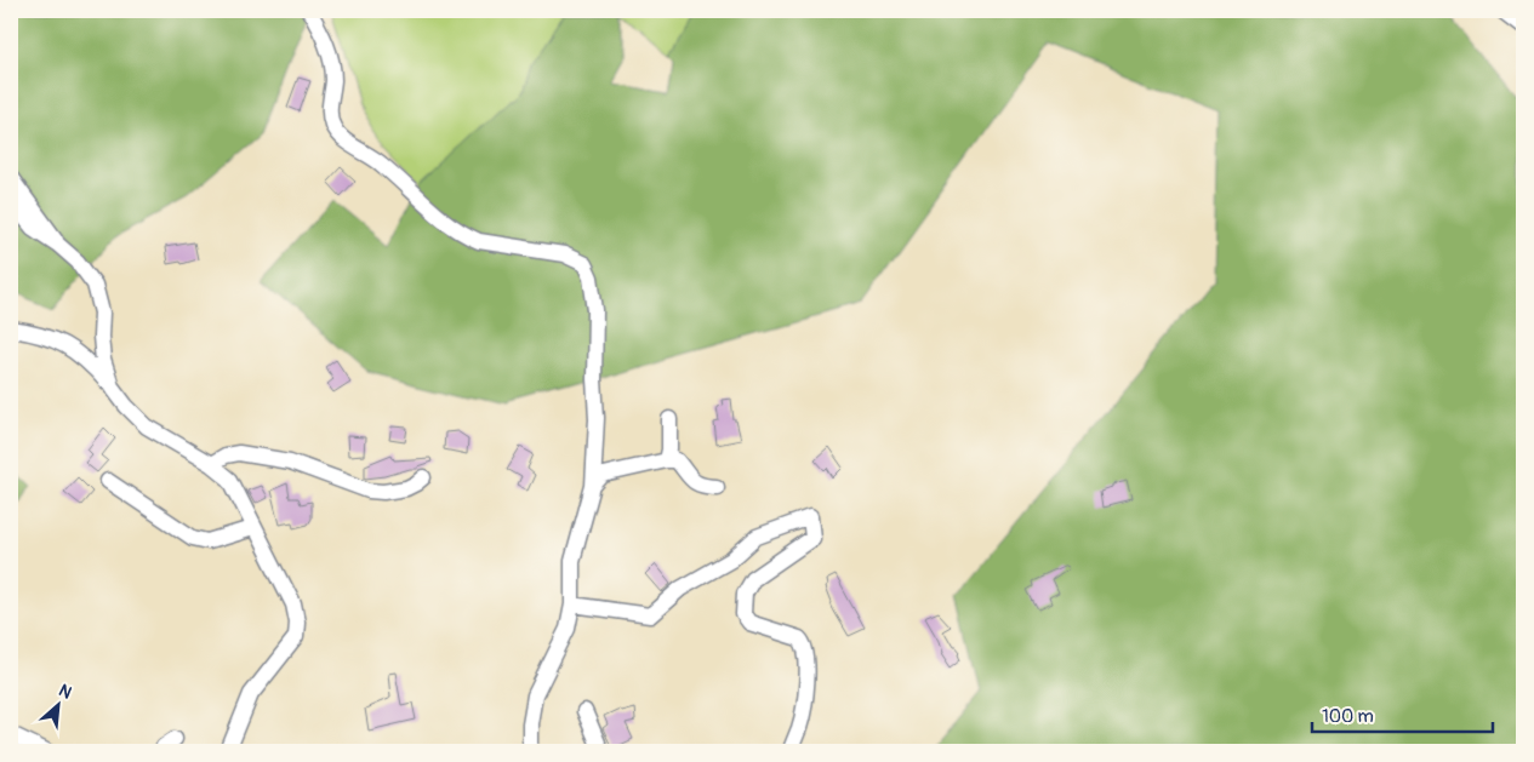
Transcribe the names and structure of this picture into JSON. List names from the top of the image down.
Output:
{
  "scale_bar": "100 m",
  "north": "top right"
}
